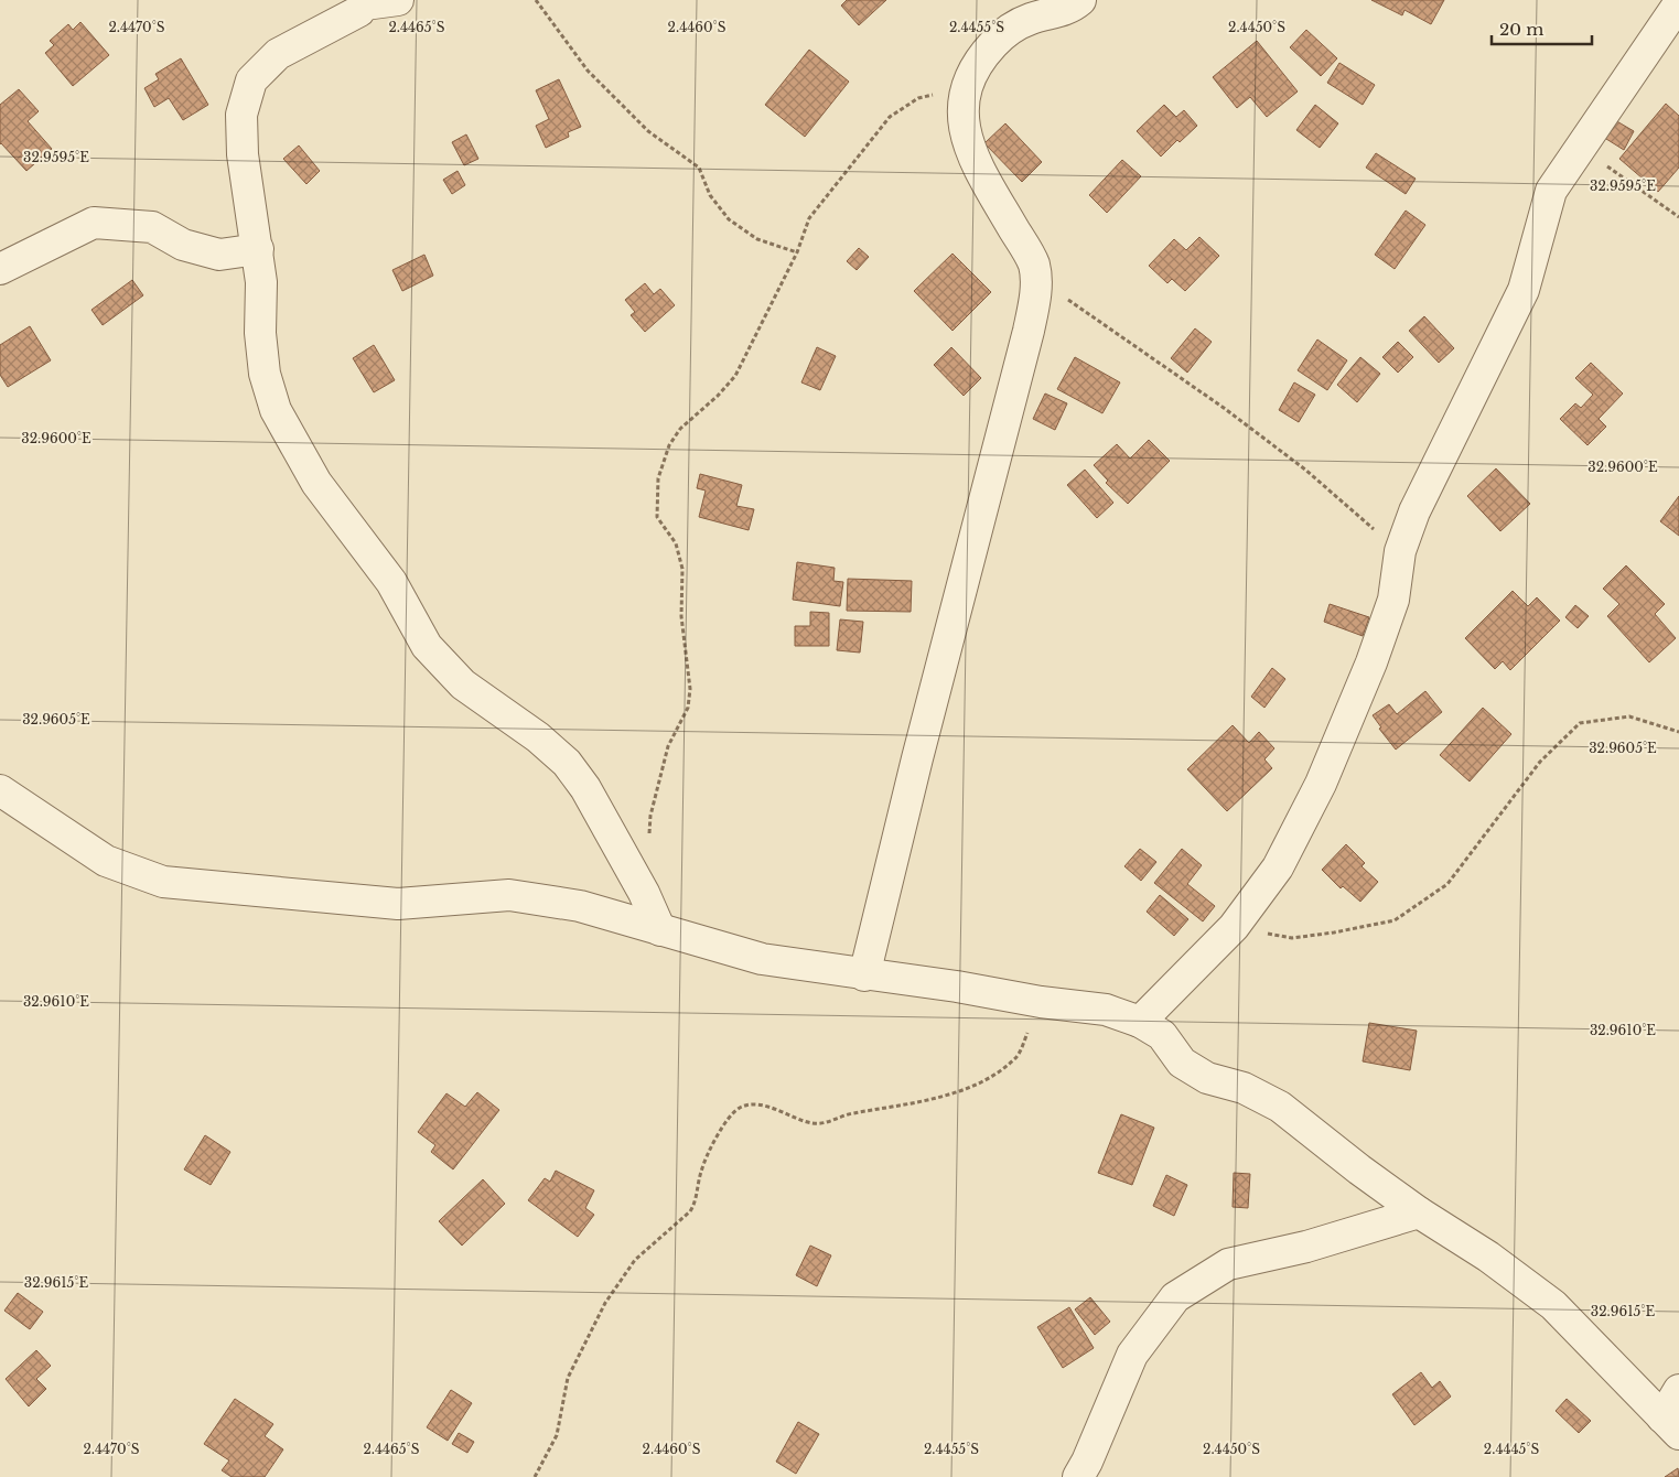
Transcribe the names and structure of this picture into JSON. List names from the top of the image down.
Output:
{
  "scale_bar": "20 m",
  "coordinates": [
    "2.4470°S",
    "2.4465°S",
    "2.4460°S",
    "2.4455°S",
    "2.4450°S",
    "32.9595°E",
    "32.9600°E",
    "32.9605°E",
    "32.9610°E",
    "32.9615°E",
    "2.4445°S"
  ]
}
